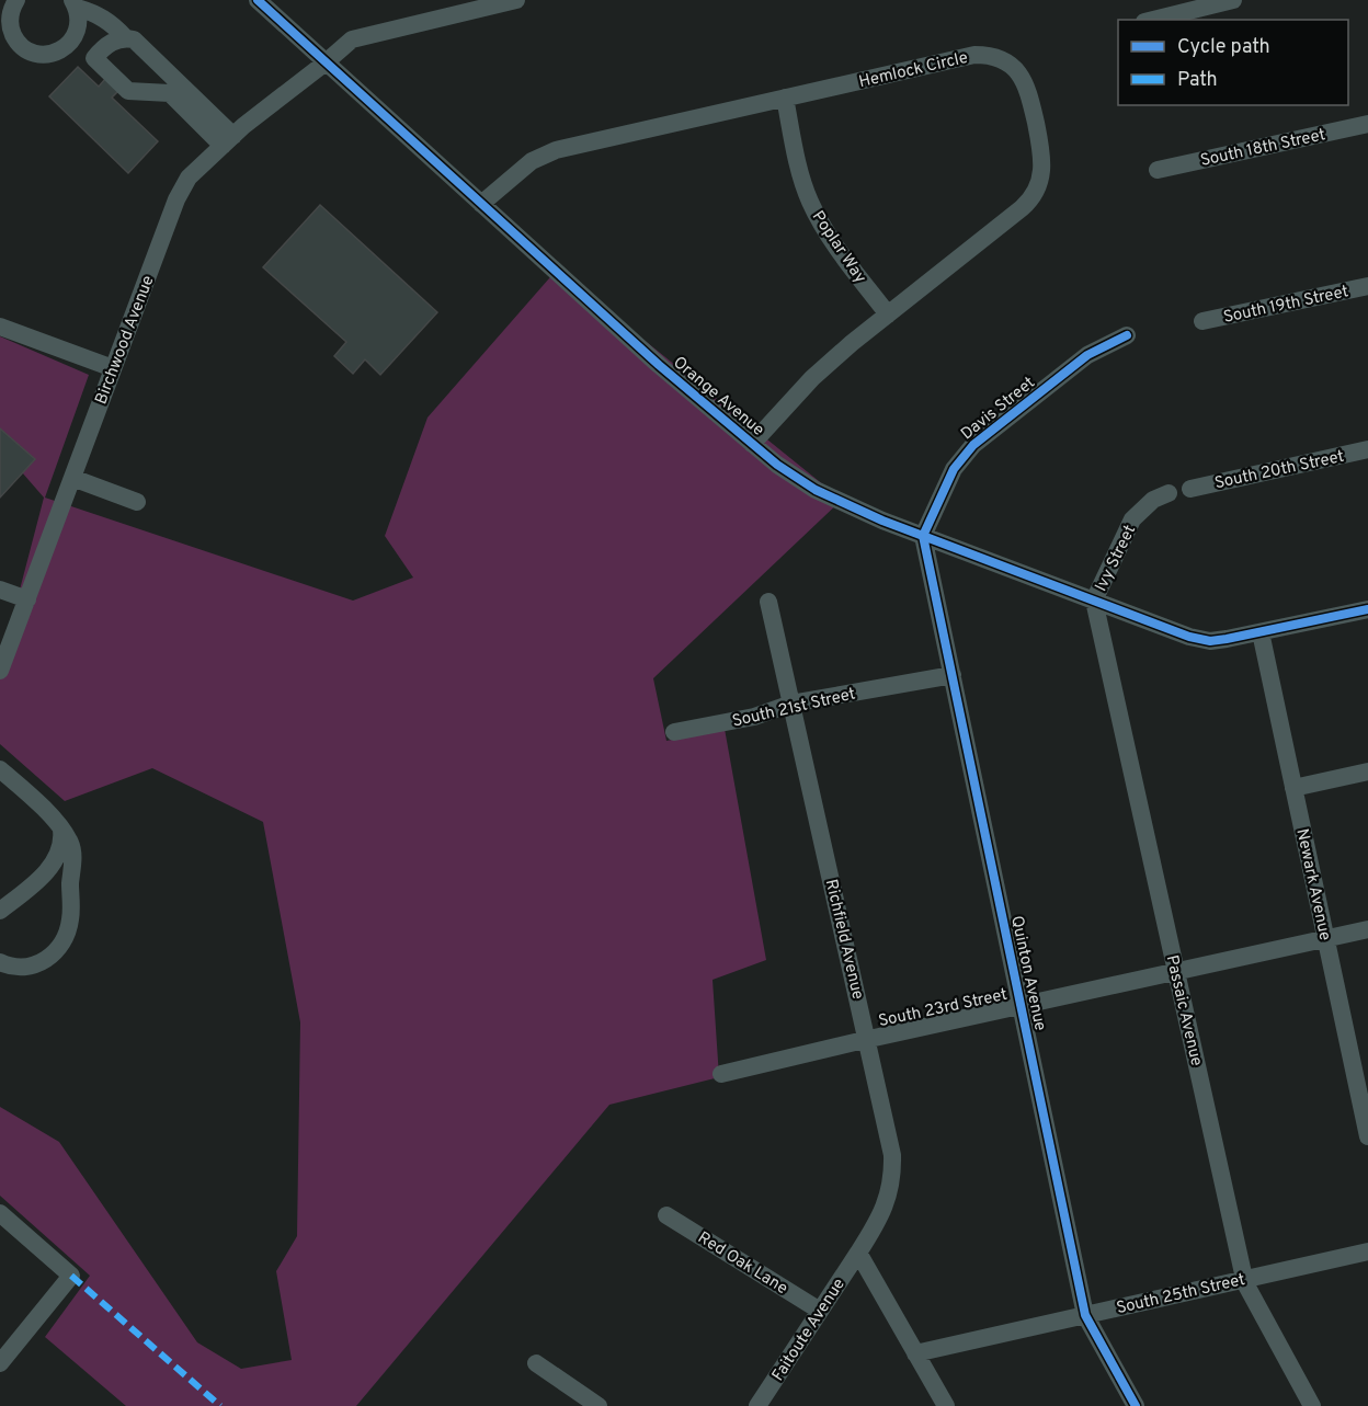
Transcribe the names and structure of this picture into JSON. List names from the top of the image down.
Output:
{
  "streets": {
    "street": [
      "Hemlock Circle",
      "South 18th Street",
      "Poplar Way",
      "South 19th Street",
      "Birchwood Avenue",
      "Orange Avenue",
      "Davis Street",
      "South 20th Street",
      "Ivy Street",
      "South 21st Street",
      "Newark Avenue",
      "Richfield Avenue",
      "Quinton Avenue",
      "South 23rd Street",
      "Passaic Avenue",
      "Red Oak Lane",
      "South 25th Street",
      "Faitoute Avenue"
    ]
  },
  "crossings": [
    ["Hemlock Circle", "Poplar Way"],
    ["Hemlock Circle", "Orange Avenue"],
    ["Birchwood Avenue", "Orange Avenue"],
    ["Orange Avenue", "Davis Street"],
    ["Orange Avenue", "Ivy Street"],
    ["Orange Avenue", "Newark Avenue"],
    ["Orange Avenue", "Quinton Avenue"],
    ["Orange Avenue", "Passaic Avenue"],
    ["Davis Street", "Quinton Avenue"],
    ["Ivy Street", "Passaic Avenue"],
    ["South 21st Street", "Richfield Avenue"],
    ["South 21st Street", "Quinton Avenue"],
    ["Newark Avenue", "South 23rd Street"],
    ["Richfield Avenue", "South 23rd Street"],
    ["Richfield Avenue", "Faitoute Avenue"],
    ["Quinton Avenue", "South 23rd Street"],
    ["Quinton Avenue", "South 25th Street"],
    ["South 23rd Street", "Passaic Avenue"],
    ["Passaic Avenue", "South 25th Street"],
    ["Red Oak Lane", "Faitoute Avenue"]
  ],
  "legend": ["Cycle path", "Path"]
}
